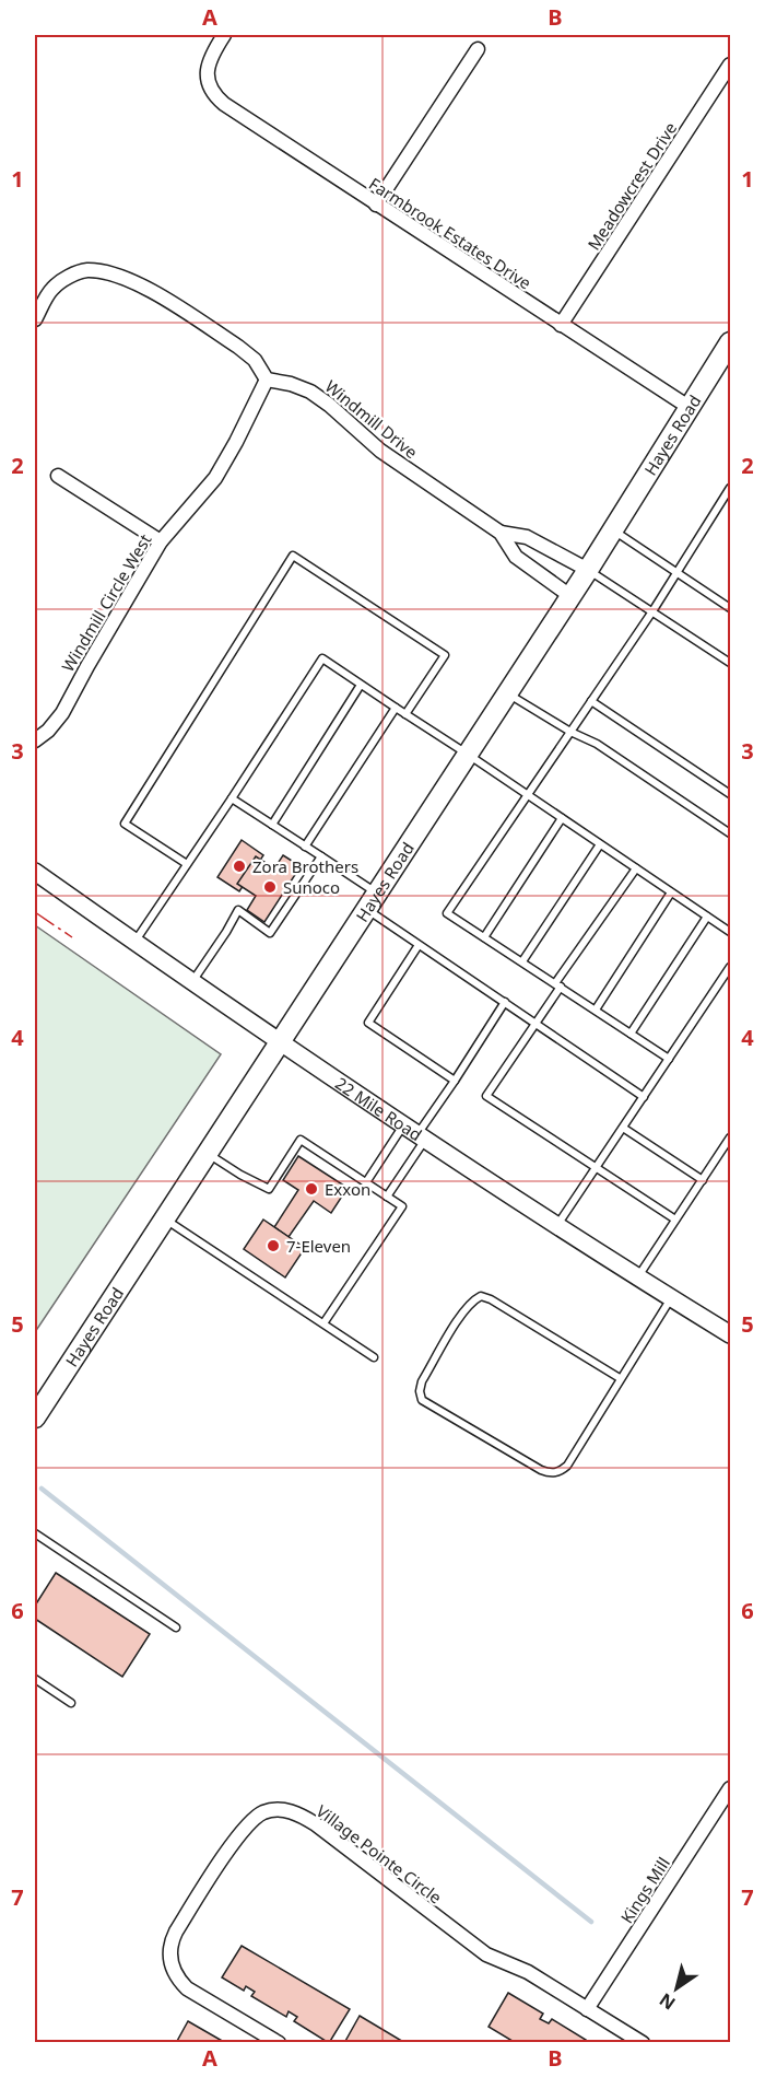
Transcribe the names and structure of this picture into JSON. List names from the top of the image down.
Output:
{
  "streets": {
    "main road": ["Hayes Road"],
    "street": [
      "Meadowcrest Drive",
      "Farmbrook Estates Drive",
      "Windmill Drive",
      "Windmill Circle West",
      "22 Mile Road",
      "Village Pointe Circle",
      "Kings Mill"
    ]
  },
  "crossings": [
    ["Meadowcrest Drive", "Farmbrook Estates Drive"],
    ["Farmbrook Estates Drive", "Hayes Road"],
    ["Windmill Drive", "Hayes Road"],
    ["Windmill Drive", "Windmill Circle West"],
    ["Hayes Road", "22 Mile Road"],
    ["Village Pointe Circle", "Kings Mill"]
  ],
  "places": [
    "Zora Brothers",
    "Sunoco",
    "Exxon",
    "7-Eleven"
  ],
  "north": "bottom left",
  "grid": {
    "columns": ["A", "B"],
    "rows": [
      "1",
      "2",
      "3",
      "4",
      "5",
      "6",
      "7"
    ]
  }
}
